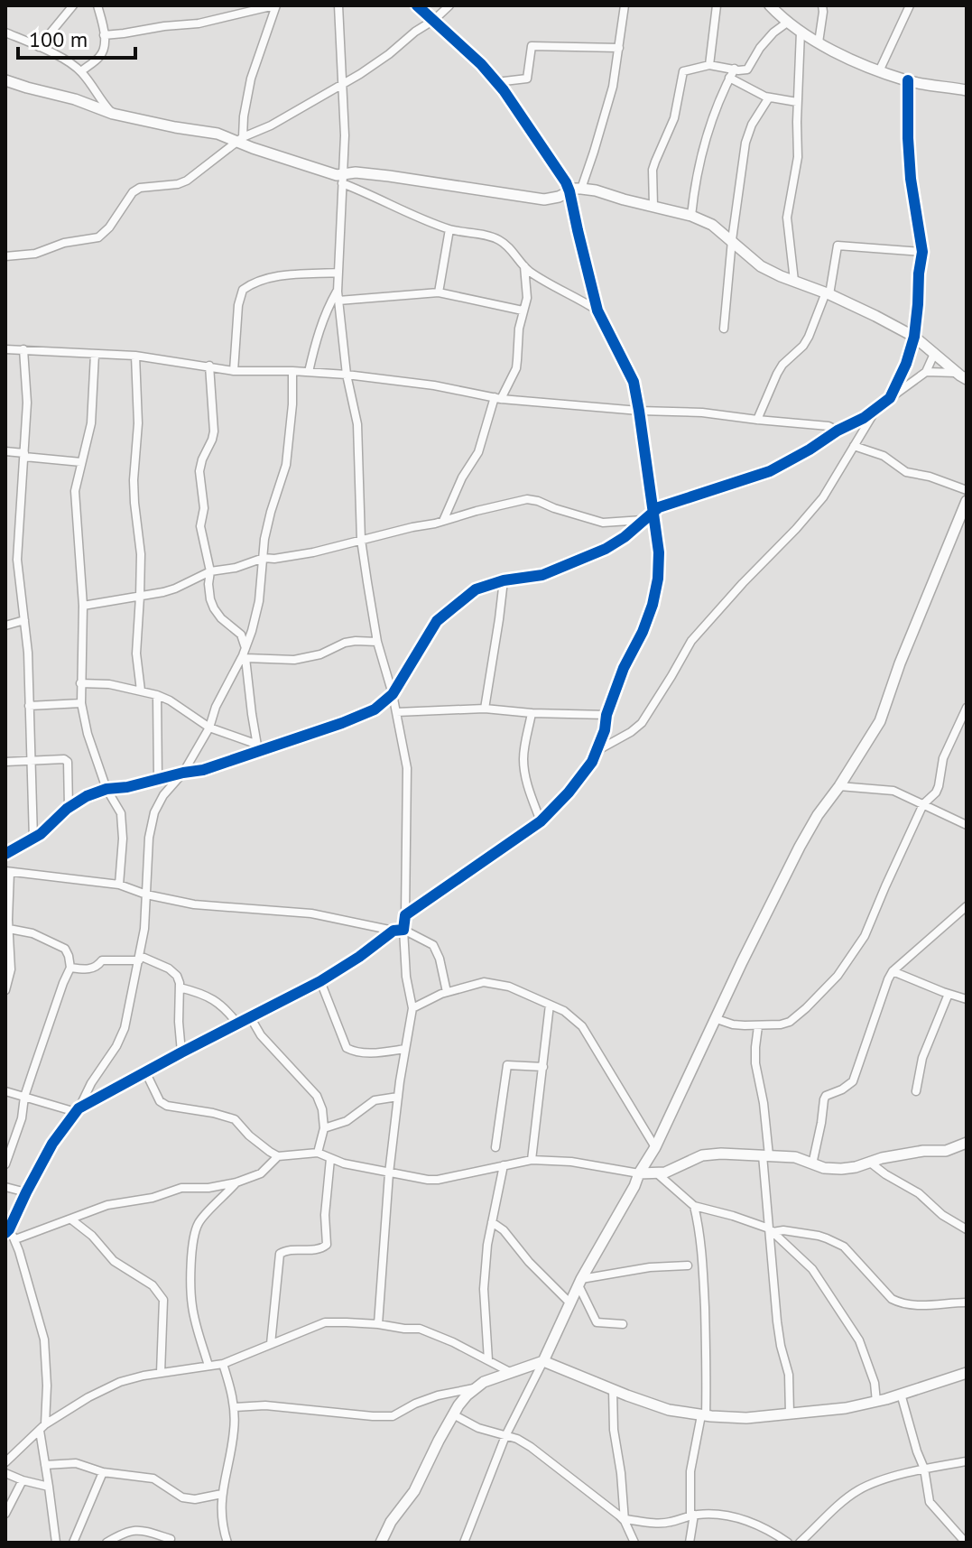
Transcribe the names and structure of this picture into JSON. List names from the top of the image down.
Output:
{
  "scale_bar": "100 m"
}
